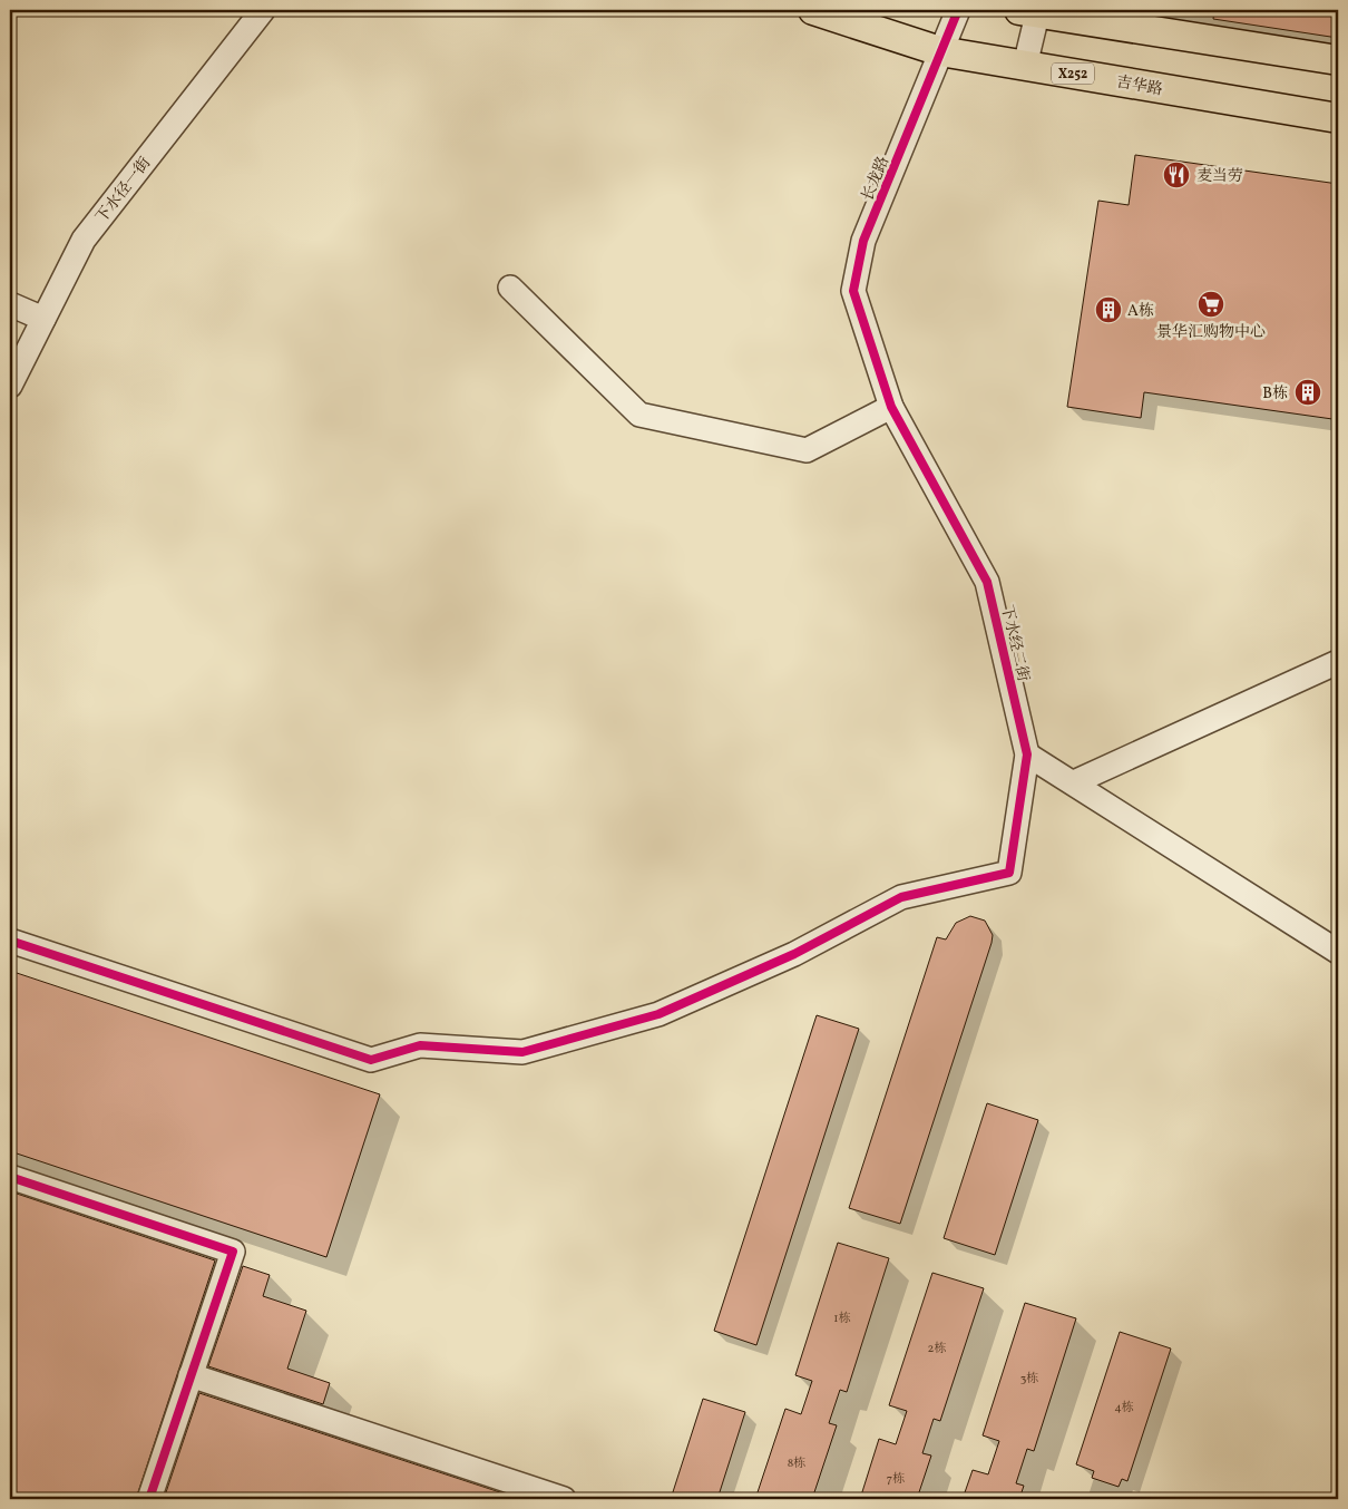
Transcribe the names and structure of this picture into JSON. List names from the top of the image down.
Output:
{
  "streets": {
    "main road": ["X252", "吉华路"],
    "street": ["长龙路", "下水径一街", "下水经二街"]
  },
  "crossings": [
    ["吉华路", "长龙路"],
    ["长龙路", "下水经二街"]
  ],
  "places": {
    "restaurant": ["麦当劳"],
    "supermarket": ["景华汇购物中心"],
    "building": ["A栋", "B栋"]
  },
  "house_numbers": [
    "1栋",
    "2栋",
    "3栋",
    "4栋",
    "8栋",
    "7栋"
  ]
}
